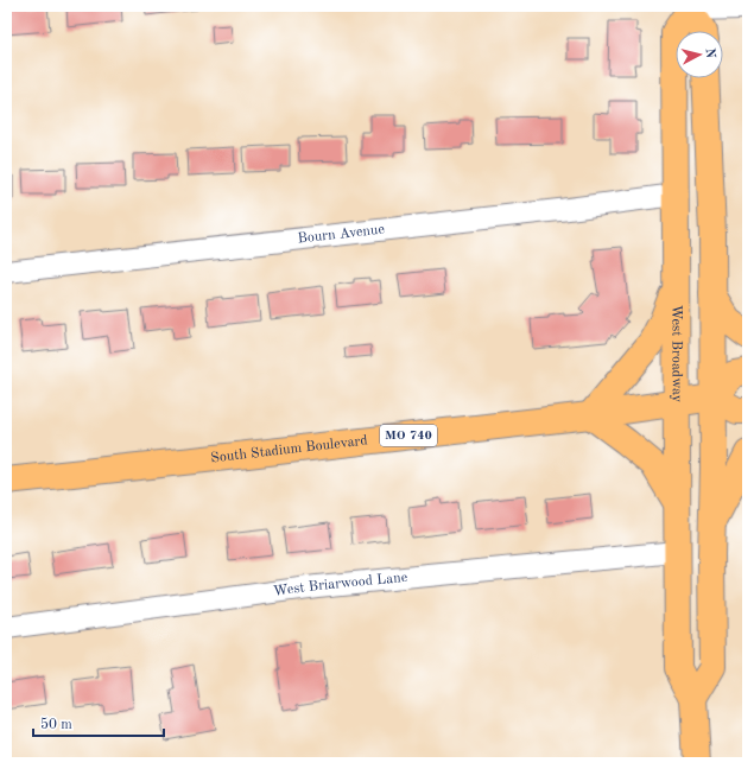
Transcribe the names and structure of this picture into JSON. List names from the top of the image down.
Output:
{
  "streets": {
    "main road": ["West Broadway", "MO 740", "South Stadium Boulevard"],
    "street": ["Bourn Avenue", "West Briarwood Lane"]
  },
  "crossings": [
    ["Bourn Avenue", "West Broadway"],
    ["West Broadway", "South Stadium Boulevard"],
    ["West Broadway", "West Briarwood Lane"]
  ],
  "scale_bar": "50 m",
  "north": "right"
}
